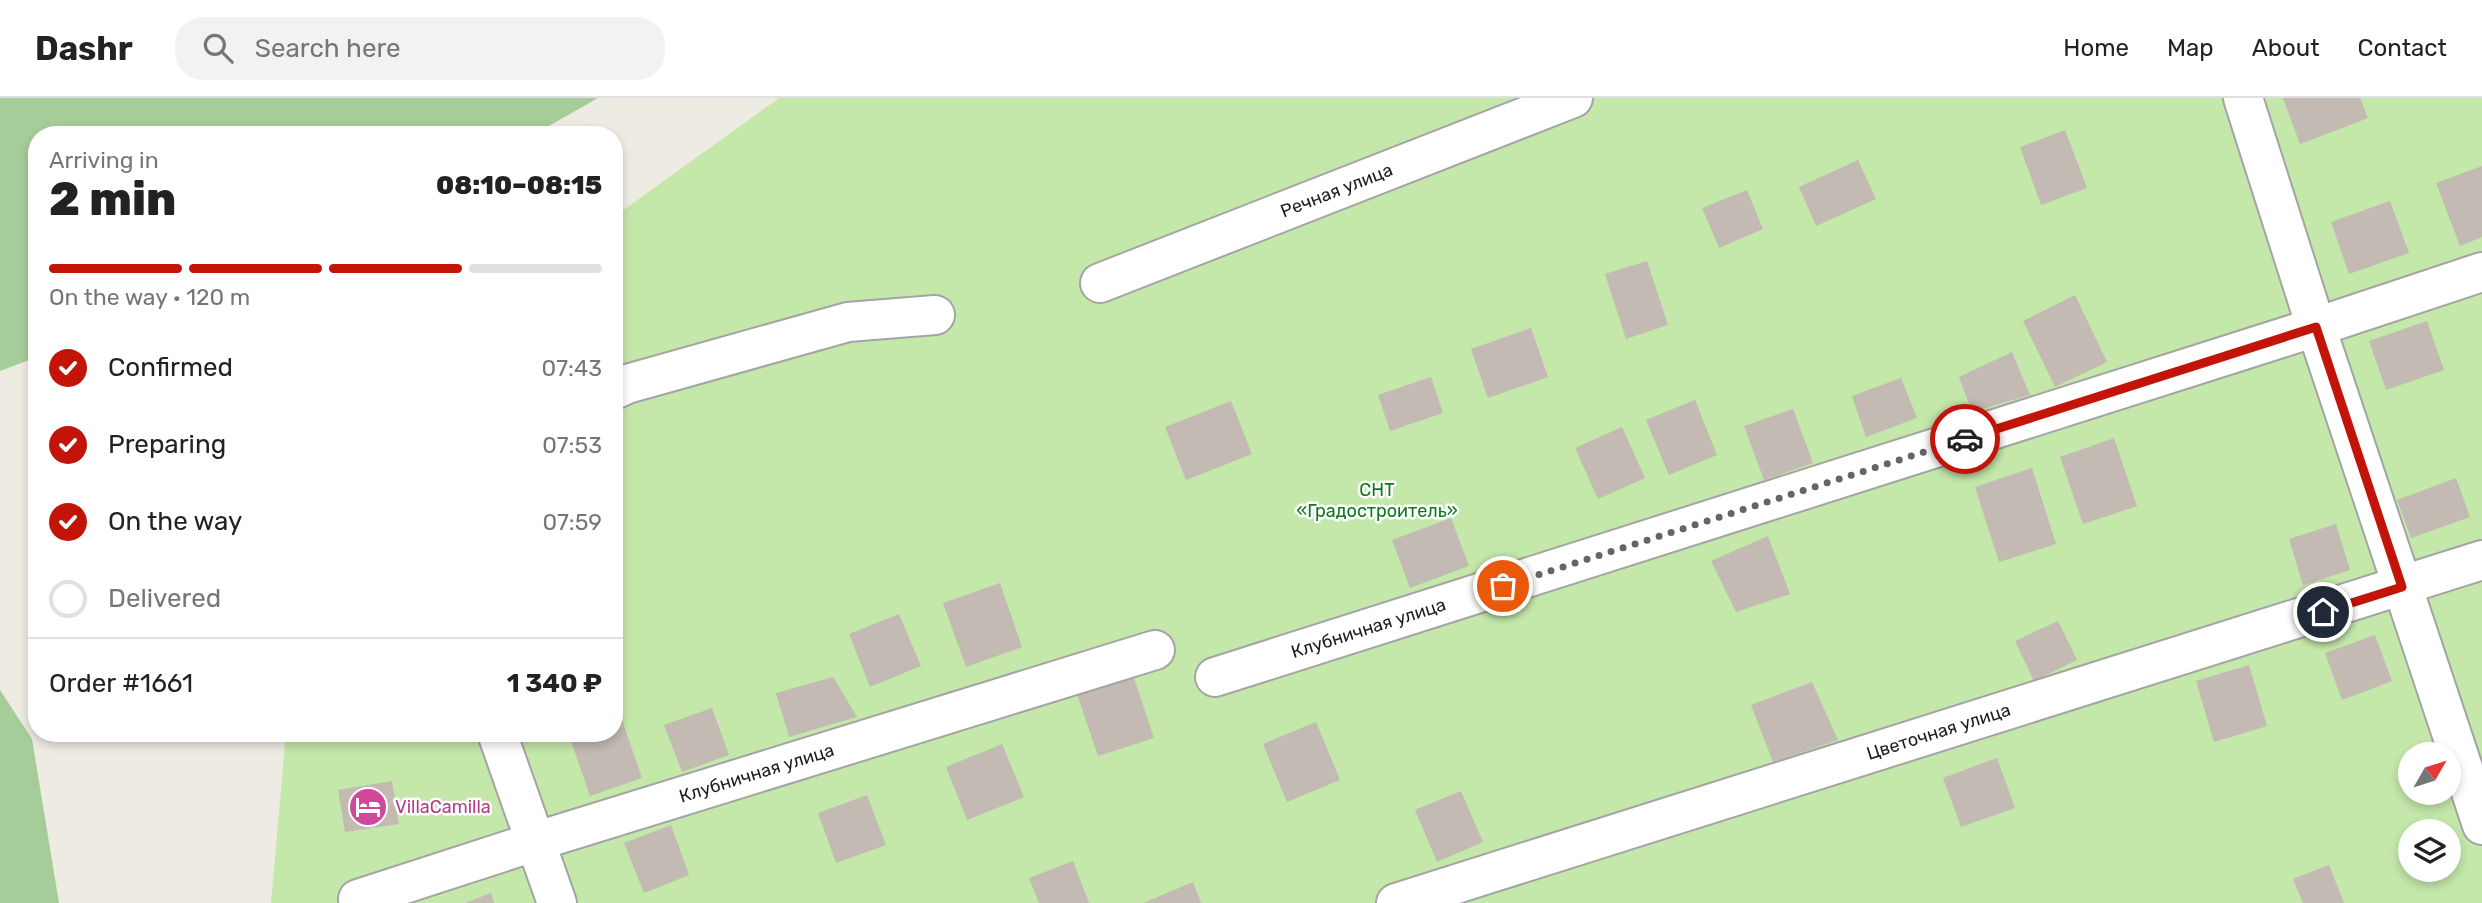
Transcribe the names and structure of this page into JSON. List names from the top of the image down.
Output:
{
  "streets": {
    "street": ["Речная улица", "Клубничная улица", "Цветочная улица"]
  },
  "parks": ["СНТ «Градостроитель»"],
  "places": {
    "hotel": ["VillaCamilla"]
  },
  "north": "top right",
  "page": {
    "header": "Dashr",
    "search": "Search here",
    "nav": [
      "Home",
      "Map",
      "About",
      "Contact"
    ],
    "heading": ["2 min", "Arriving in", "08:10–08:15"],
    "panel": ["Order #1661", "1 340 ₽"],
    "bar": "On the way · 120 m",
    "list": [
      ["Confirmed", "07:43"],
      ["Preparing", "07:53"],
      ["On the way", "07:59"],
      "Delivered"
    ]
  }
}
